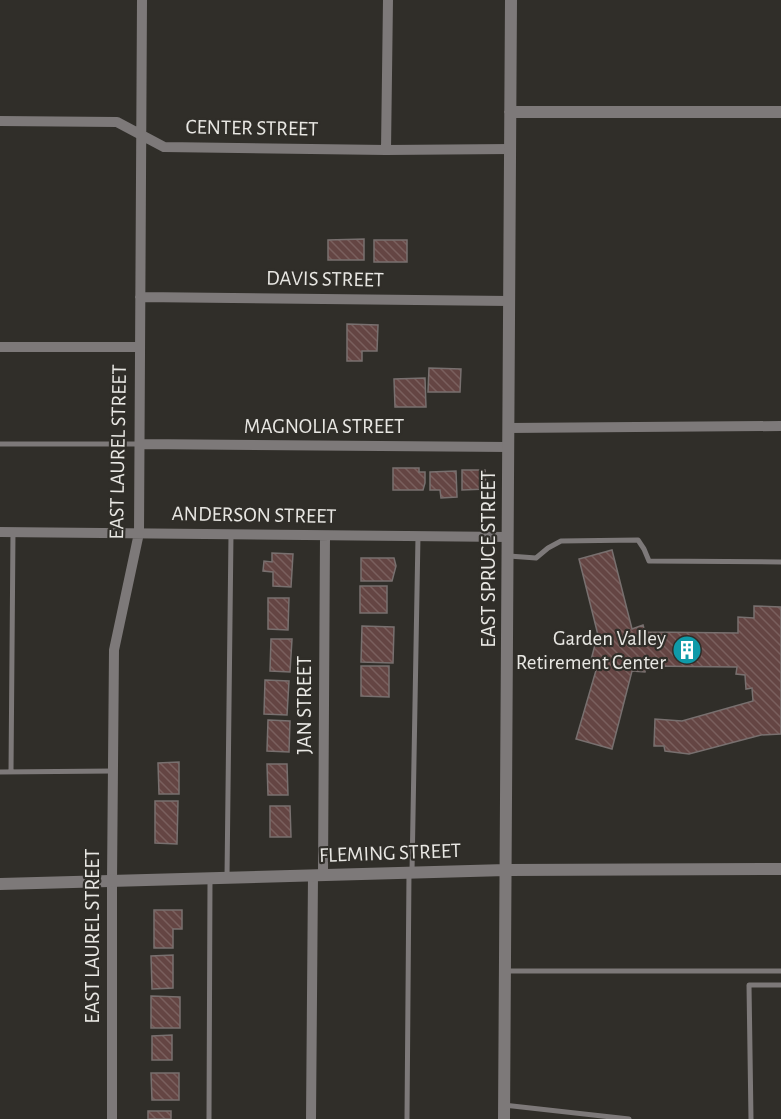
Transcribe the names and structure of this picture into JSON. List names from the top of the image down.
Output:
{
  "streets": {
    "street": [
      "CENTER STREET",
      "DAVIS STREET",
      "MAGNOLIA STREET",
      "EAST LAUREL STREET",
      "ANDERSON STREET",
      "EAST SPRUCE STREET",
      "JAN STREET",
      "FLEMING STREET"
    ]
  },
  "crossings": [
    ["CENTER STREET", "EAST LAUREL STREET"],
    ["CENTER STREET", "EAST SPRUCE STREET"],
    ["DAVIS STREET", "EAST LAUREL STREET"],
    ["DAVIS STREET", "EAST SPRUCE STREET"],
    ["MAGNOLIA STREET", "EAST LAUREL STREET"],
    ["MAGNOLIA STREET", "EAST SPRUCE STREET"],
    ["EAST LAUREL STREET", "ANDERSON STREET"],
    ["EAST LAUREL STREET", "FLEMING STREET"],
    ["ANDERSON STREET", "EAST SPRUCE STREET"],
    ["ANDERSON STREET", "JAN STREET"],
    ["EAST SPRUCE STREET", "FLEMING STREET"],
    ["JAN STREET", "FLEMING STREET"]
  ],
  "places": {
    "building": ["Garden Valley Retirement Center"]
  }
}
